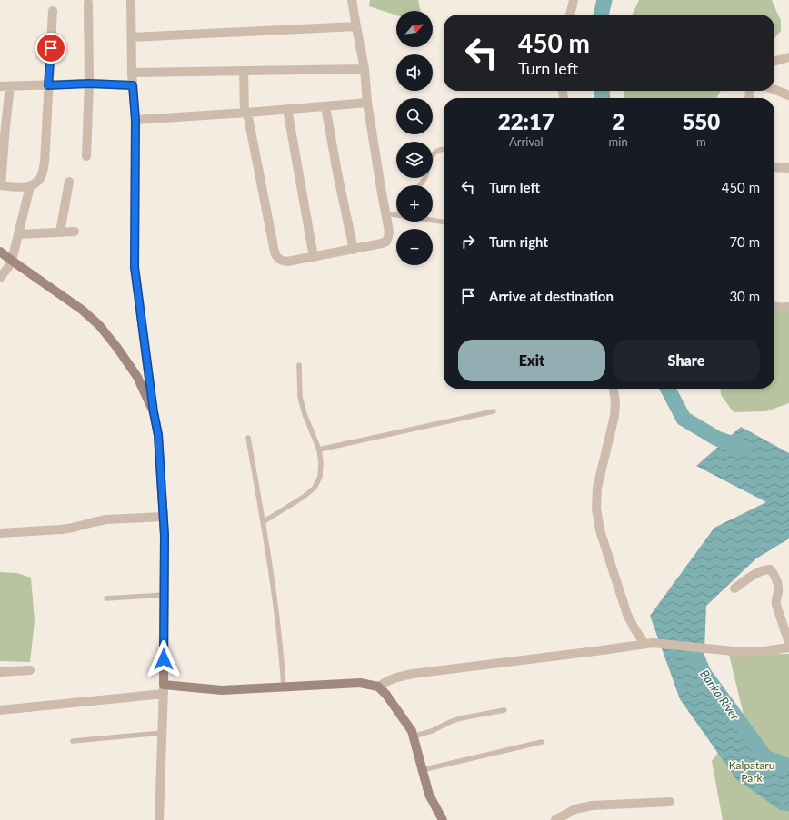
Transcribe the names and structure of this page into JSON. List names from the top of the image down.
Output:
{
  "water": ["Banka River"],
  "parks": ["Kalpataru Park"],
  "north": "top right",
  "page": {
    "map_buttons": ["+", "−"],
    "turn": ["450 m", "Turn left"],
    "eta": [
      "22:17",
      "Arrival",
      "2",
      "min",
      "550",
      "m"
    ],
    "list": [
      {
        "name": "Turn left",
        "value": "450 m"
      },
      {
        "name": "Turn right",
        "value": "70 m"
      },
      {
        "name": "Arrive at destination",
        "value": "30 m"
      }
    ],
    "buttons": ["Exit", "Share"]
  }
}
